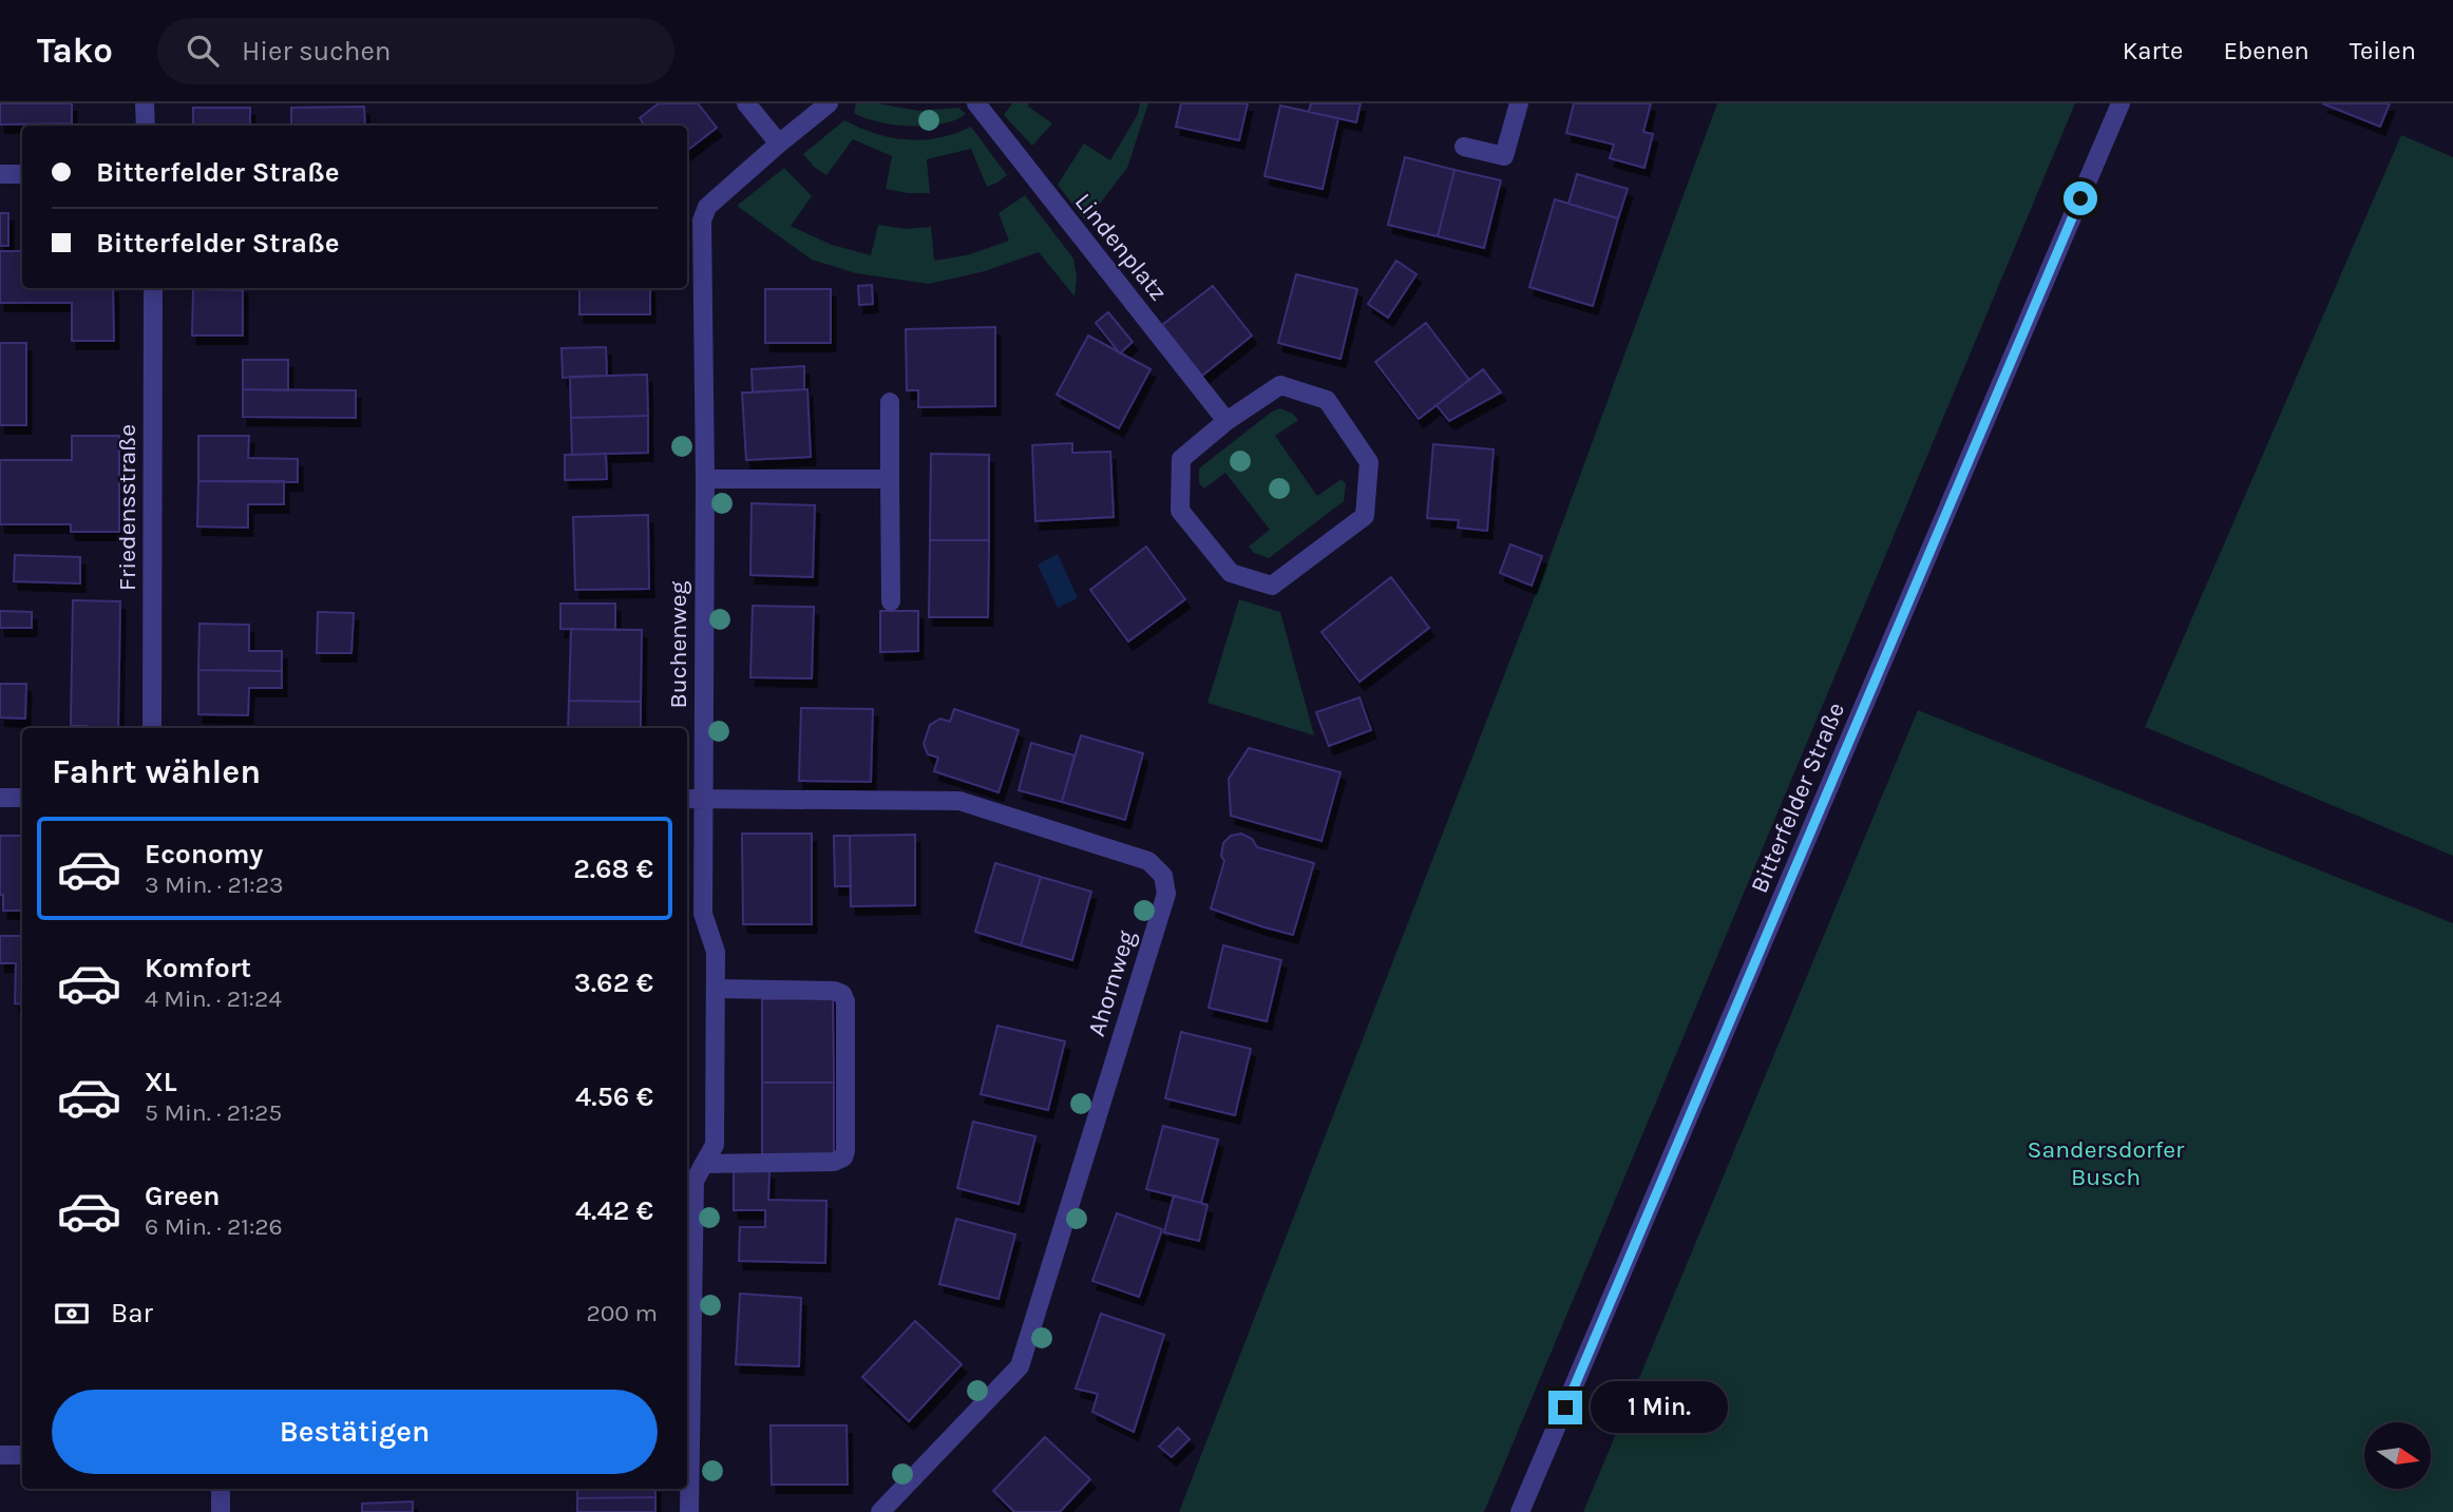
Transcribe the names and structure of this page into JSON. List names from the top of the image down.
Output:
{
  "streets": {
    "street": [
      "Lindenplatz",
      "Friedensstraße",
      "Buchenweg",
      "Bitterfelder Straße",
      "Ahornweg"
    ]
  },
  "crossings": [
    ["Buchenweg", "Ahornweg"]
  ],
  "parks": ["Sandersdorfer Busch"],
  "north": "right",
  "page": {
    "header": "Tako",
    "search": "Hier suchen",
    "nav": ["Karte", "Ebenen", "Teilen"],
    "banner": ["Bitterfelder Straße", "Bitterfelder Straße"],
    "heading": "Fahrt wählen",
    "list": [
      {
        "name": "Economy",
        "note": "3 Min. · 21:23",
        "value": "2.68 €"
      },
      {
        "name": "Komfort",
        "note": "4 Min. · 21:24",
        "value": "3.62 €"
      },
      {
        "name": "XL",
        "note": "5 Min. · 21:25",
        "value": "4.56 €"
      },
      {
        "name": "Green",
        "note": "6 Min. · 21:26",
        "value": "4.42 €"
      }
    ],
    "pay": ["Bar", "200 m"],
    "buttons": "Bestätigen",
    "bubble": "1 Min."
  }
}
